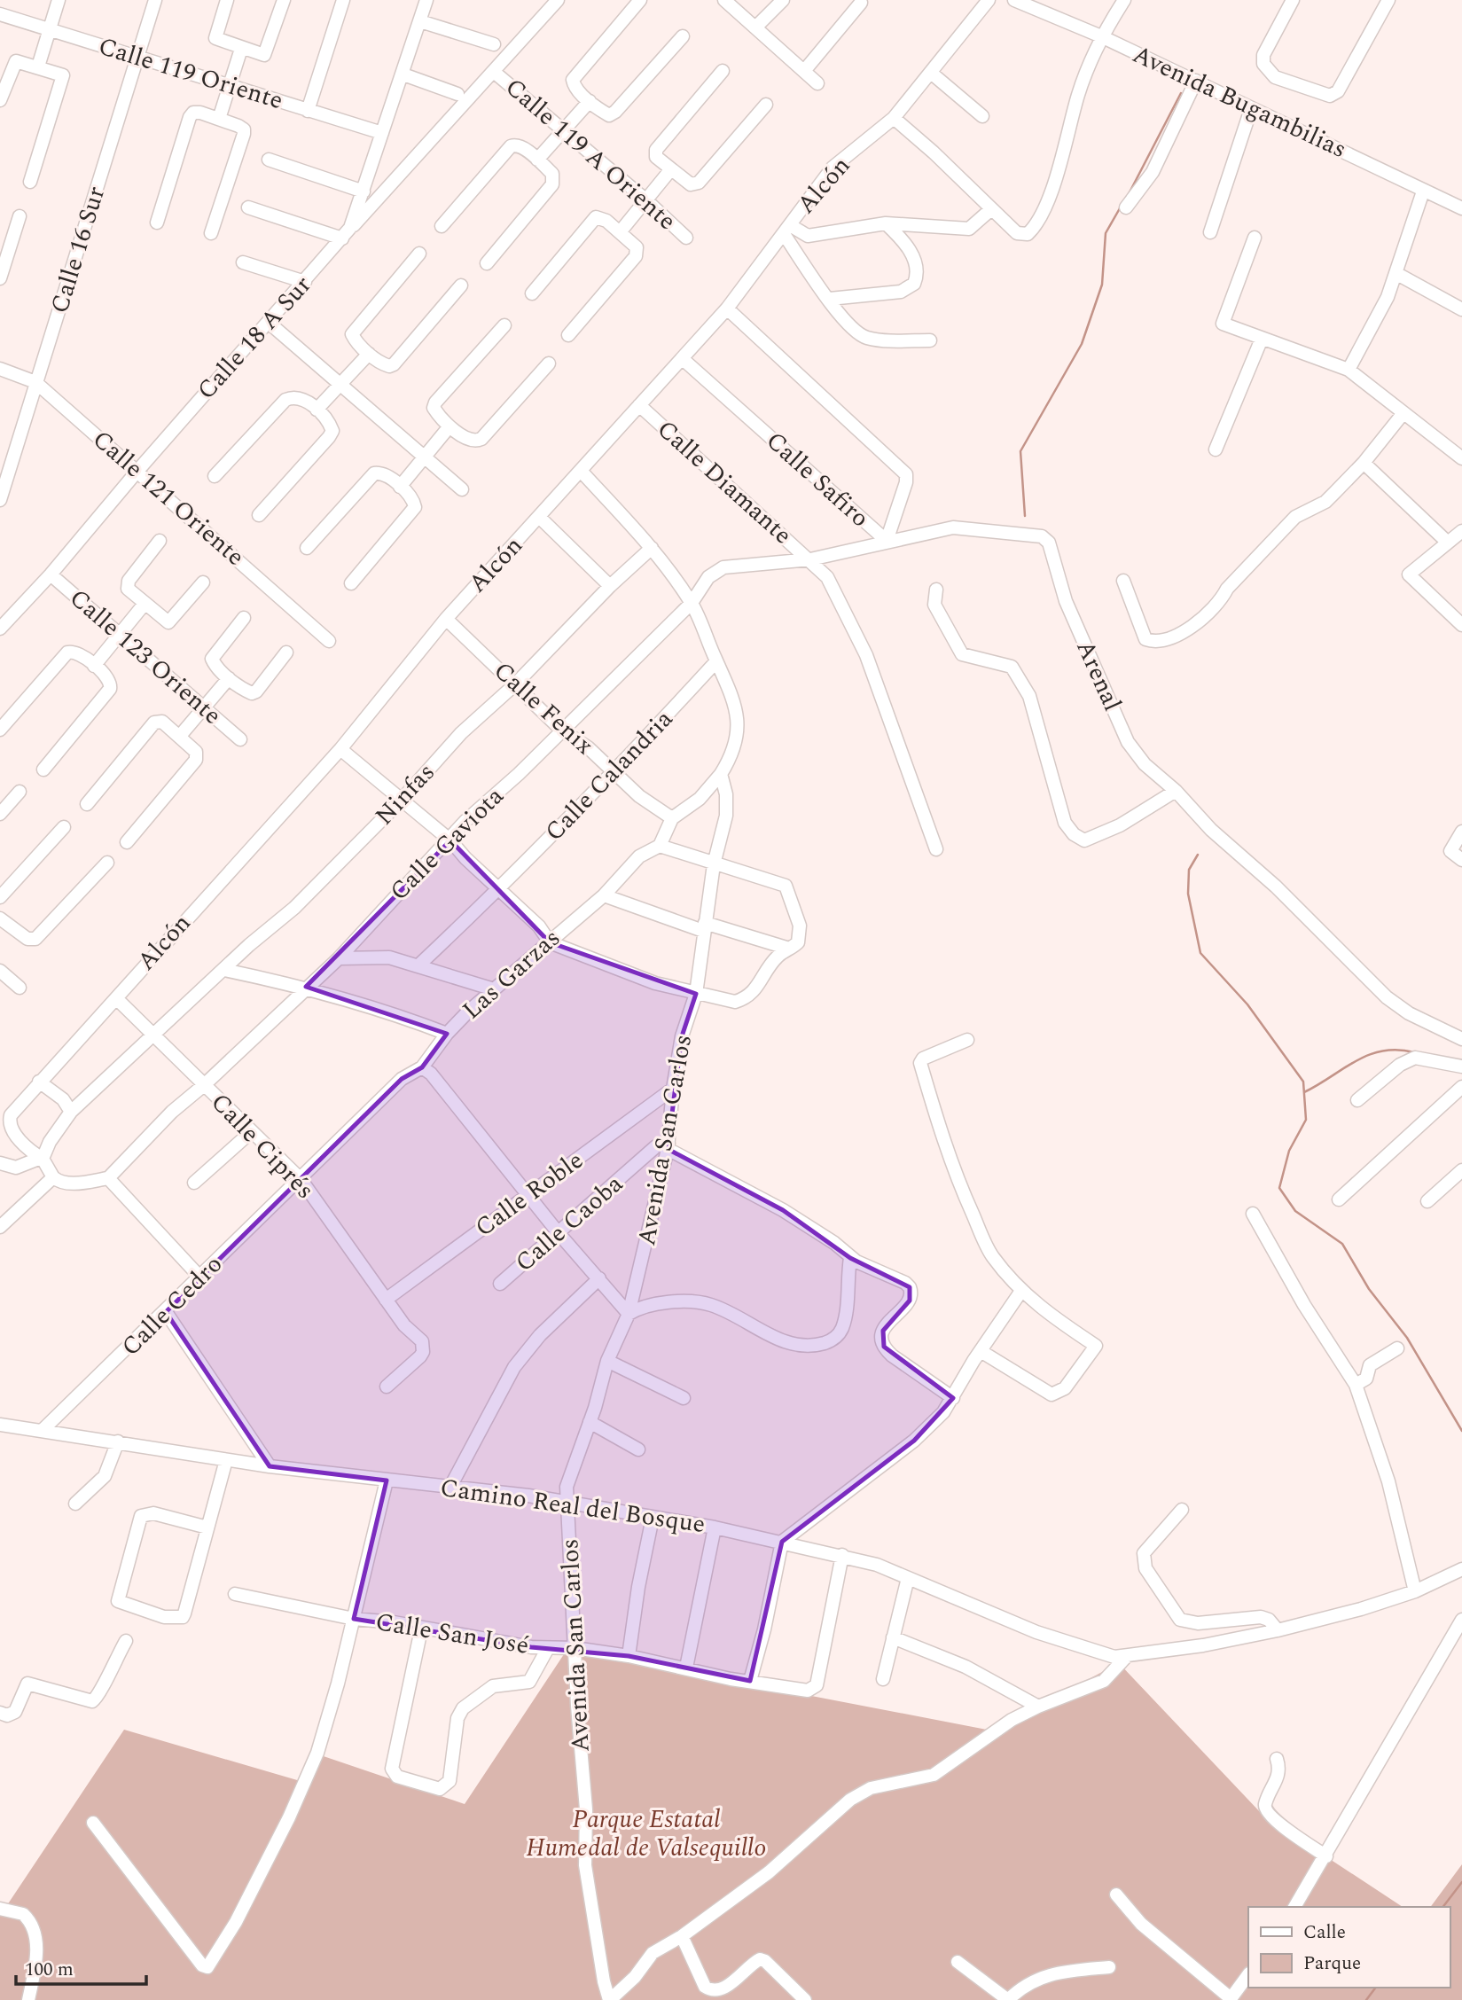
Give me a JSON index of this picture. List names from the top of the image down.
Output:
{
  "streets": {
    "street": [
      "Calle 119 Oriente",
      "Avenida Bugambilias",
      "Calle 119 A Oriente",
      "Alcón",
      "Calle 16 Sur",
      "Calle 18 A Sur",
      "Calle Safiro",
      "Calle Diamante",
      "Calle 121 Oriente",
      "Calle 123 Oriente",
      "Arenal",
      "Calle Fenix",
      "Calle Calandria",
      "Ninfas",
      "Calle Gaviota",
      "Las Garzas",
      "Avenida San Carlos",
      "Calle Ciprés",
      "Calle Roble",
      "Calle Caoba",
      "Calle Cedro",
      "Camino Real del Bosque",
      "Calle San José"
    ]
  },
  "crossings": [
    ["Calle 119 Oriente", "Calle 16 Sur"],
    ["Calle 119 Oriente", "Calle 18 A Sur"],
    ["Alcón", "Calle Safiro"],
    ["Alcón", "Calle Diamante"],
    ["Alcón", "Calle Fenix"],
    ["Alcón", "Ninfas"],
    ["Alcón", "Calle Ciprés"],
    ["Calle 16 Sur", "Calle 121 Oriente"],
    ["Calle 18 A Sur", "Calle 121 Oriente"],
    ["Calle 18 A Sur", "Calle 123 Oriente"],
    ["Calle Safiro", "Arenal"],
    ["Calle Diamante", "Arenal"],
    ["Arenal", "Calle Gaviota"],
    ["Calle Fenix", "Calle Calandria"],
    ["Calle Fenix", "Ninfas"],
    ["Calle Fenix", "Calle Gaviota"],
    ["Ninfas", "Calle Ciprés"],
    ["Calle Gaviota", "Calle Ciprés"],
    ["Las Garzas", "Calle Ciprés"],
    ["Las Garzas", "Calle Cedro"],
    ["Avenida San Carlos", "Calle Roble"],
    ["Avenida San Carlos", "Calle Caoba"],
    ["Avenida San Carlos", "Camino Real del Bosque"],
    ["Avenida San Carlos", "Calle San José"],
    ["Calle Ciprés", "Calle Roble"],
    ["Calle Ciprés", "Calle Cedro"],
    ["Calle Cedro", "Camino Real del Bosque"],
    ["Camino Real del Bosque", "Calle San José"]
  ],
  "parks": ["Parque Estatal Humedal de Valsequillo"],
  "legend": ["Calle", "Parque"],
  "scale_bar": "100 m"
}
